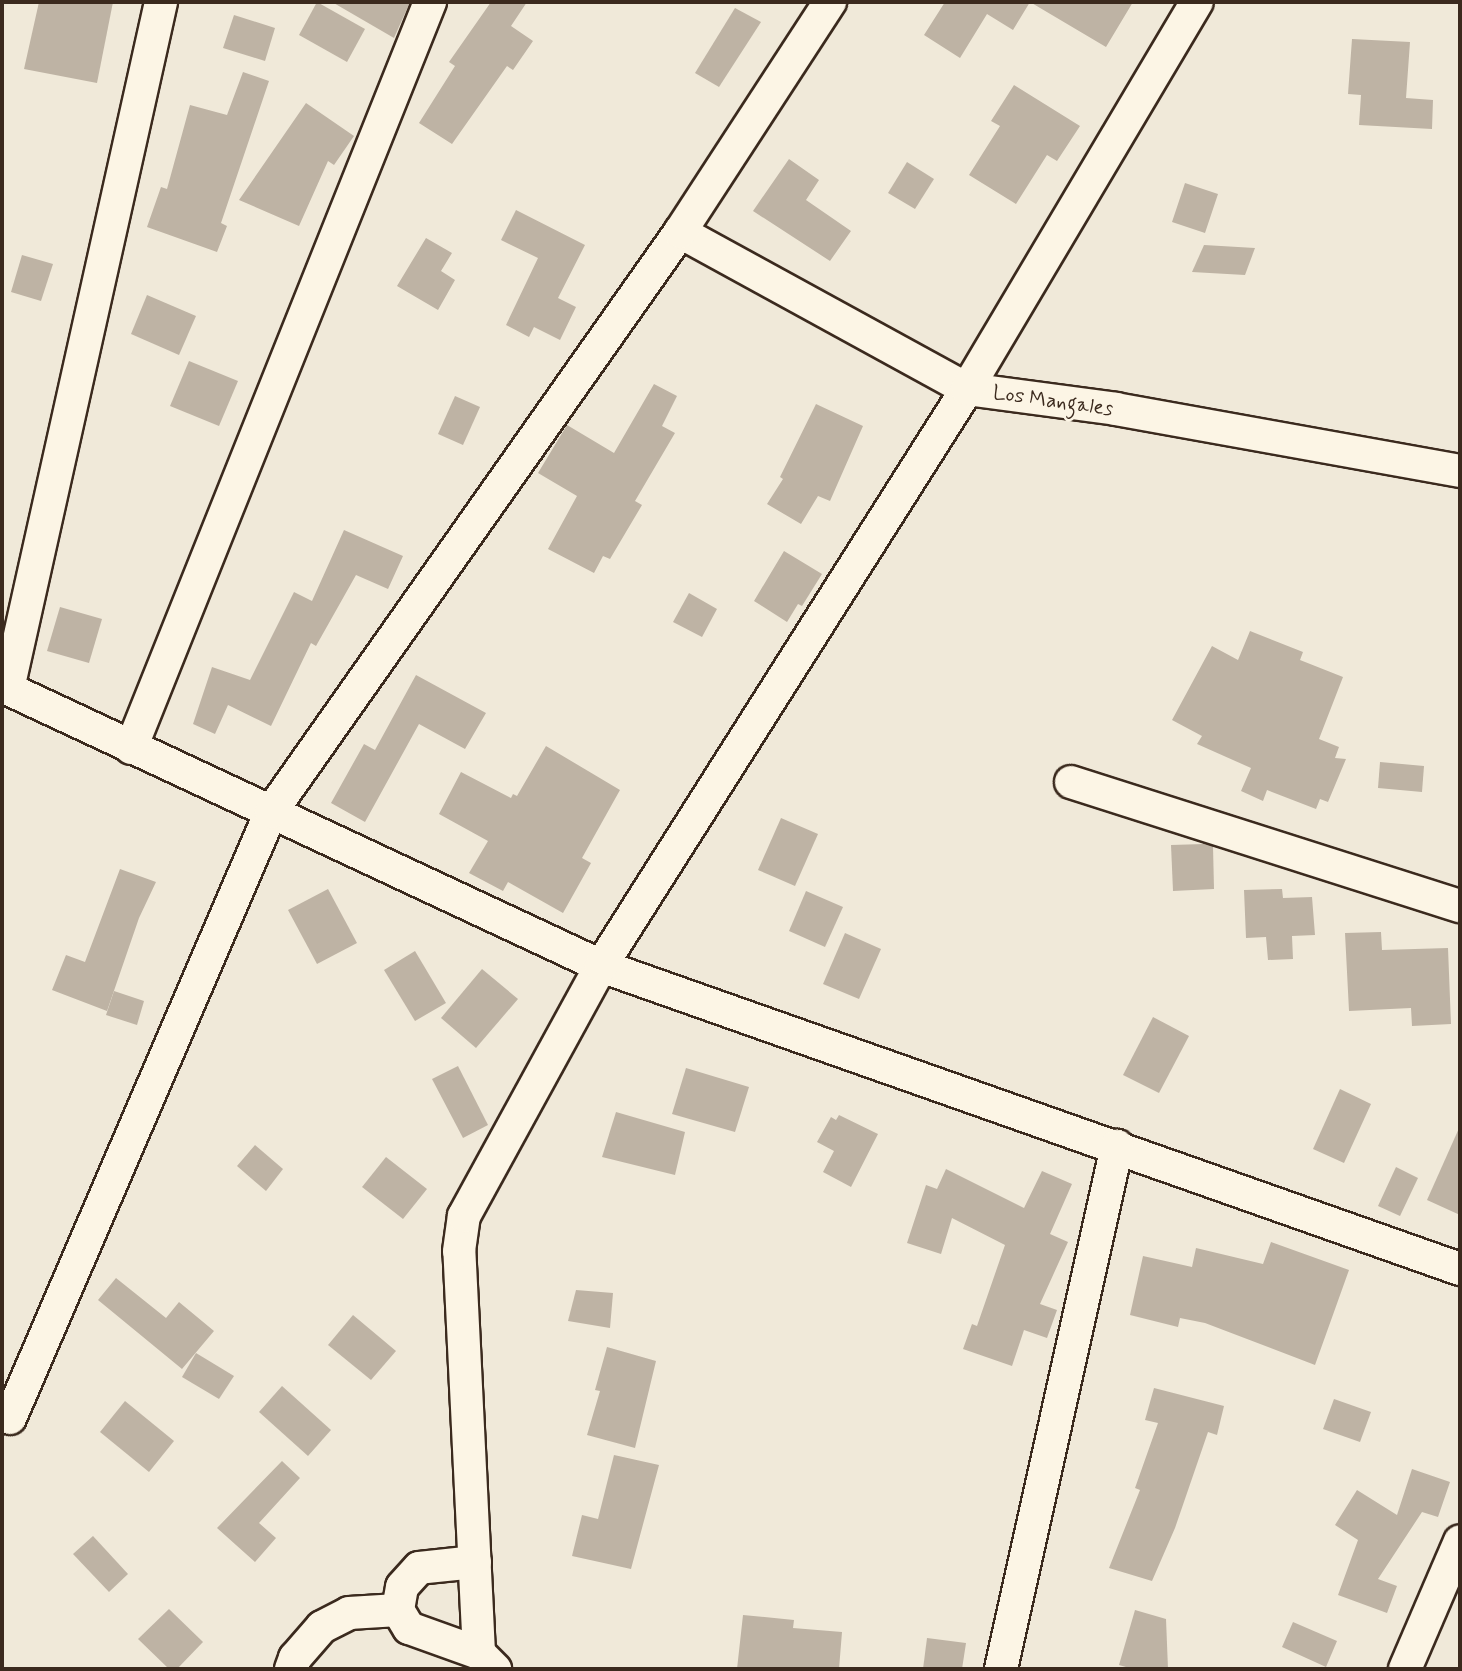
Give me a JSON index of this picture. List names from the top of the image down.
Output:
{
  "streets": {
    "street": ["Los Mangales"]
  }
}
